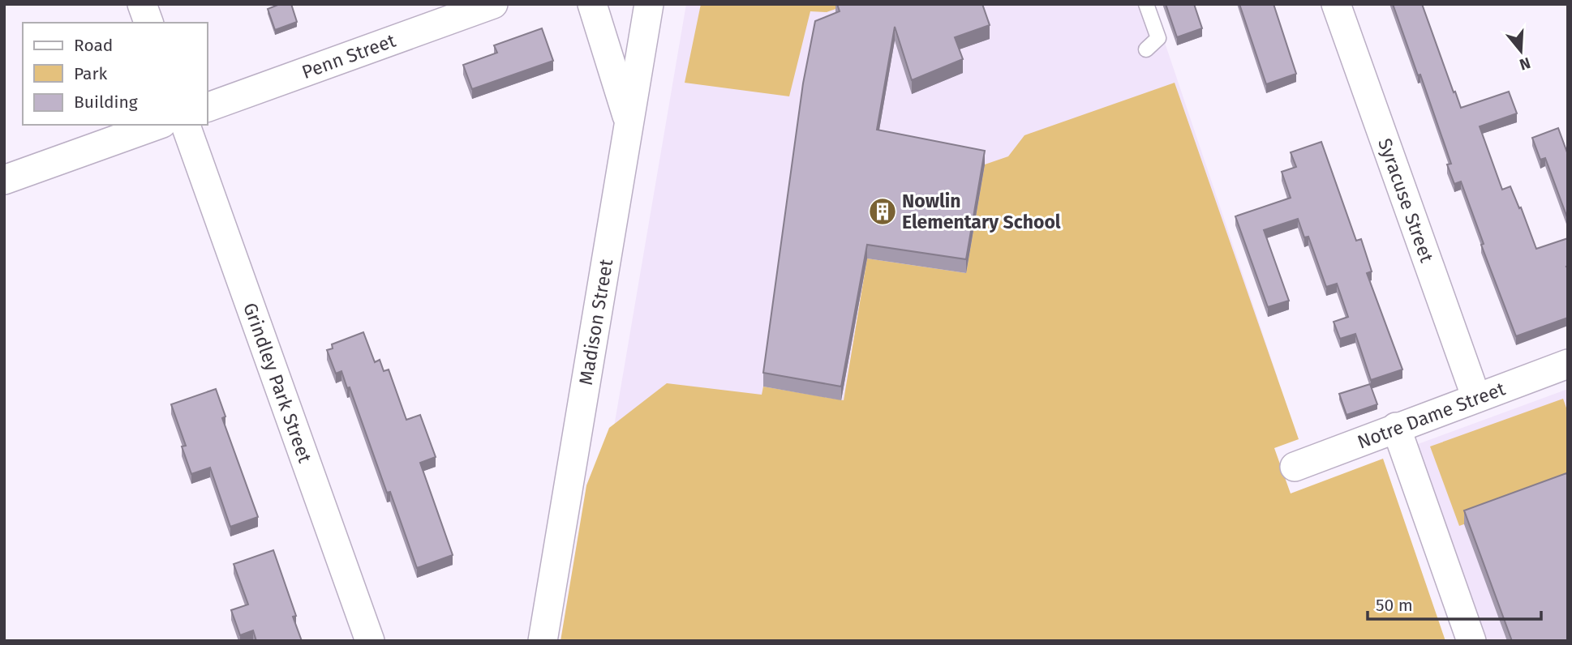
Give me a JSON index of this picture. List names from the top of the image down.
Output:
{
  "streets": {
    "street": [
      "Penn Street",
      "Syracuse Street",
      "Madison Street",
      "Grindley Park Street",
      "Notre Dame Street"
    ]
  },
  "crossings": [
    ["Syracuse Street", "Notre Dame Street"]
  ],
  "places": {
    "building": ["Nowlin Elementary School"]
  },
  "legend": ["Road", "Park", "Building"],
  "scale_bar": "50 m",
  "north": "bottom"
}
